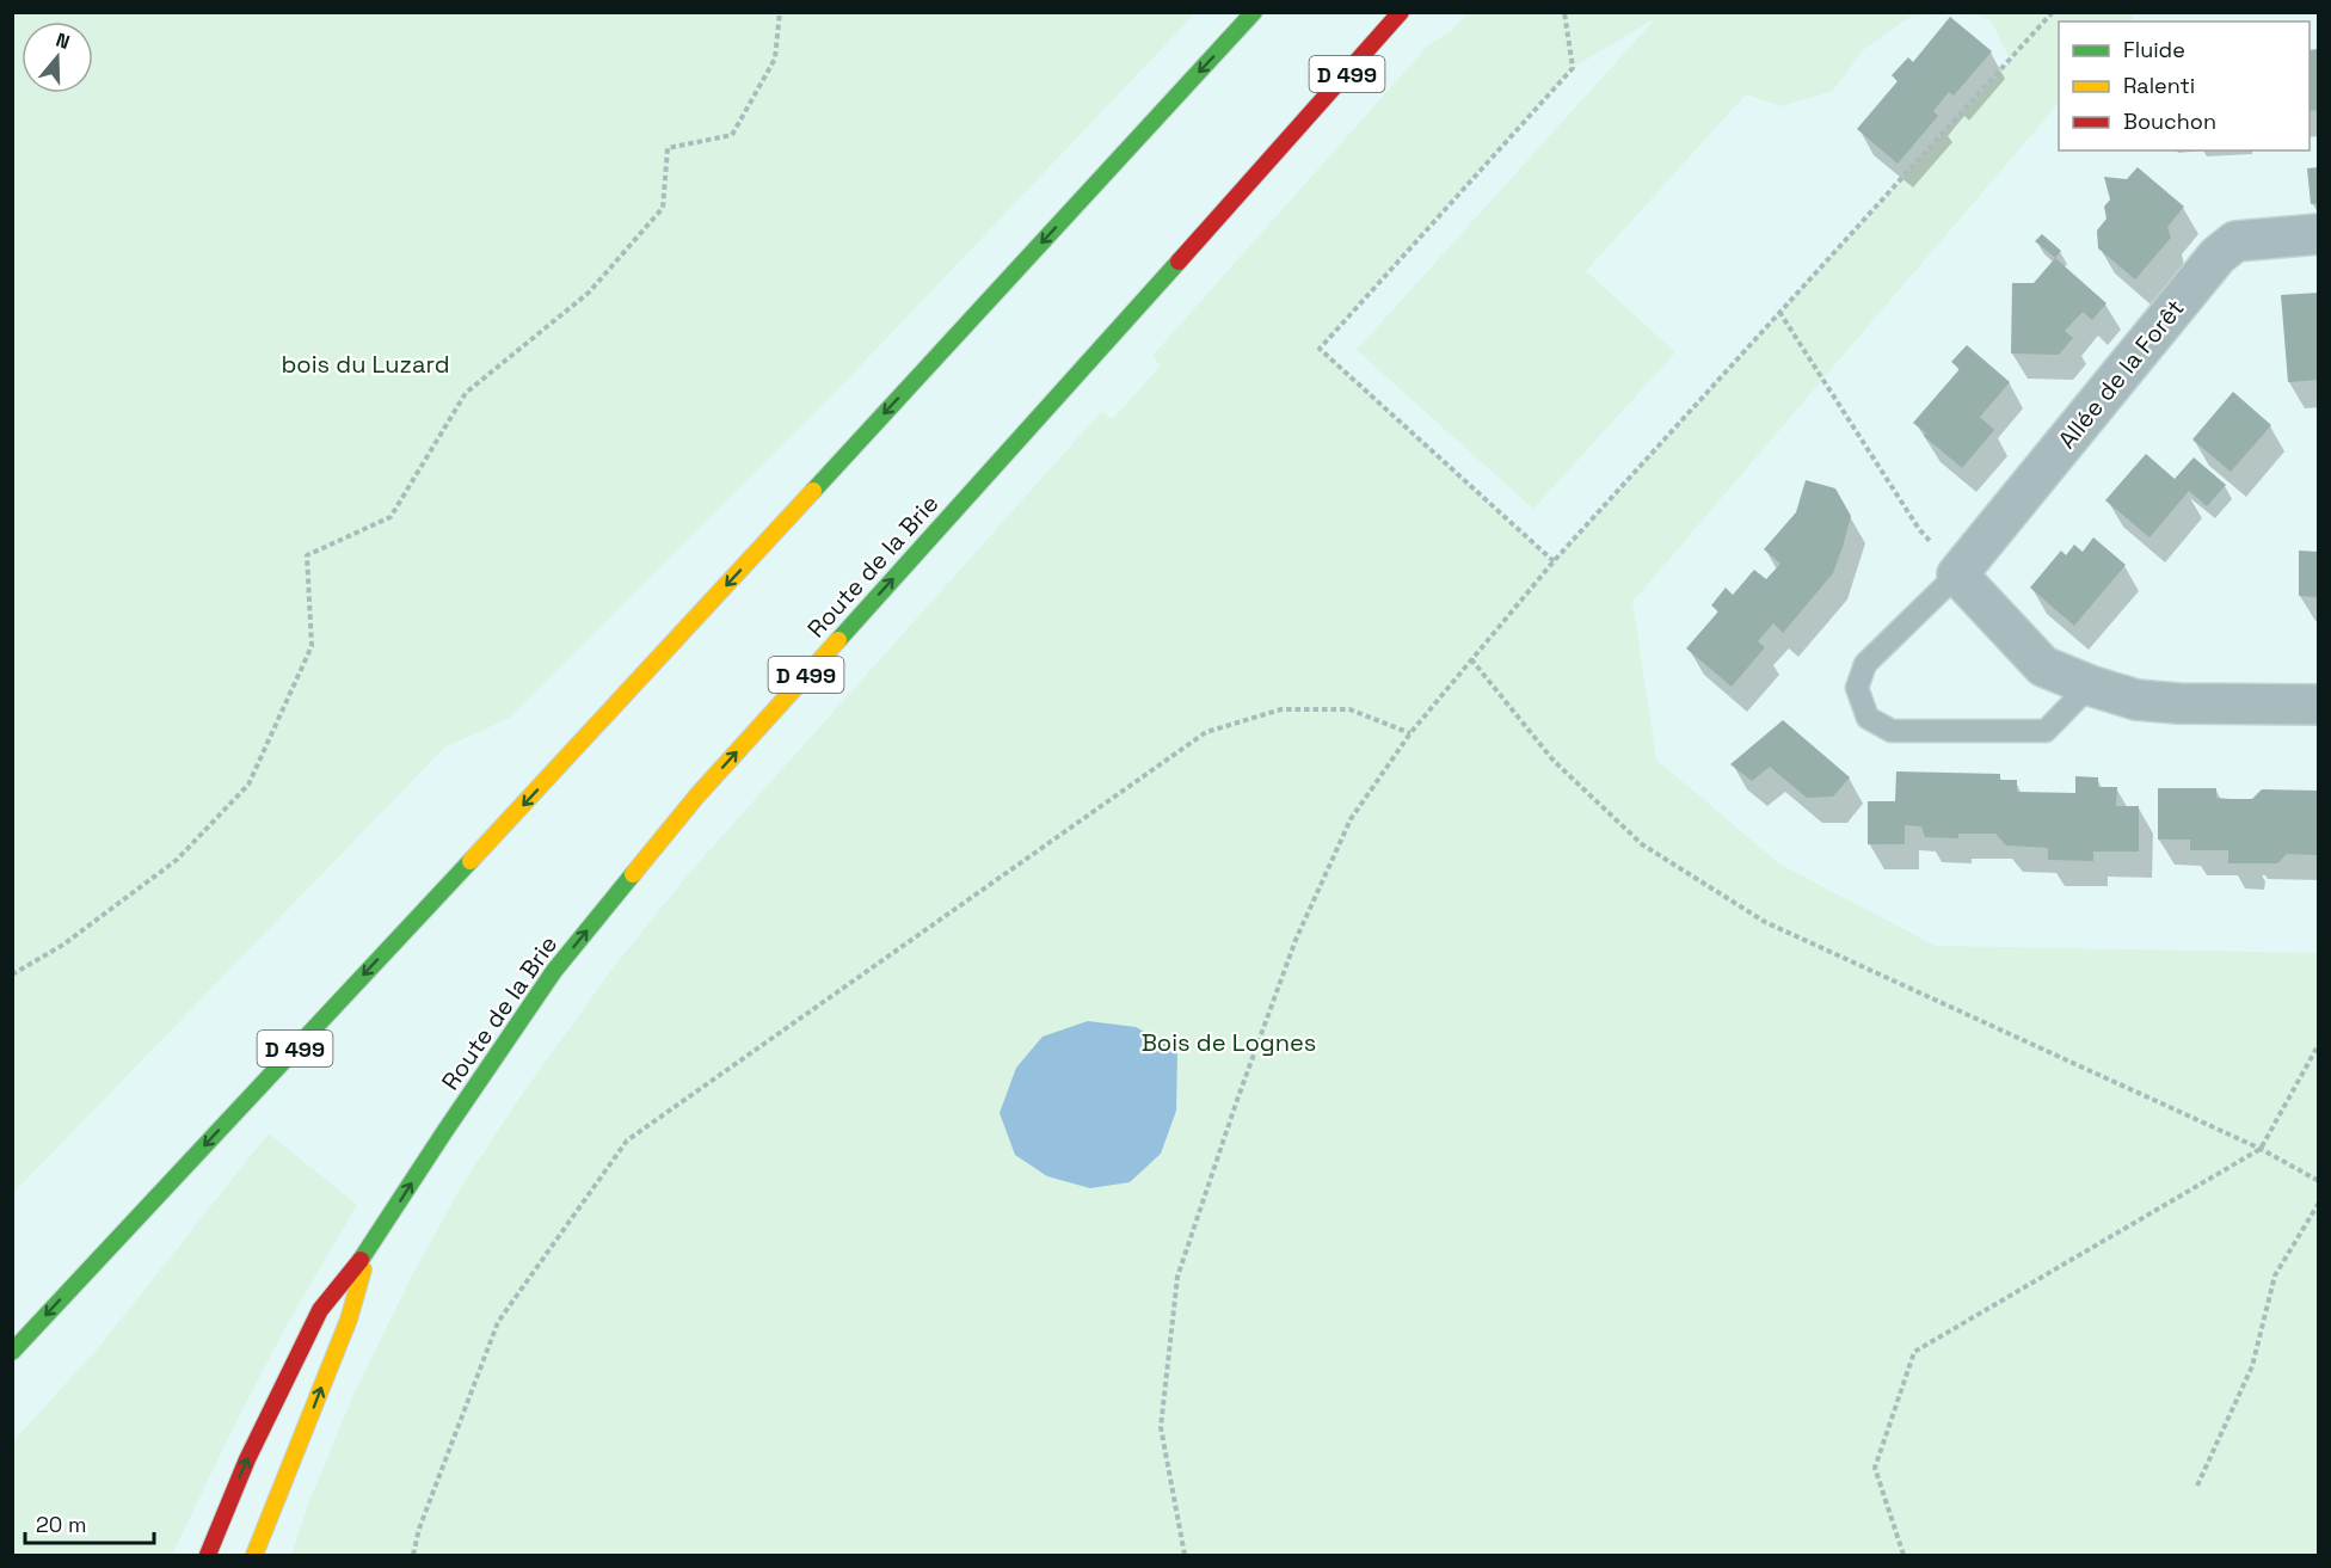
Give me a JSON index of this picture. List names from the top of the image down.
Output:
{
  "streets": {
    "highway": ["D 499", "Route de la Brie"],
    "street": ["Allée de la Forêt"]
  },
  "parks": ["bois du Luzard", "Bois de Lognes"],
  "legend": ["Fluide", "Ralenti", "Bouchon"],
  "scale_bar": "20 m",
  "north": "top"
}
